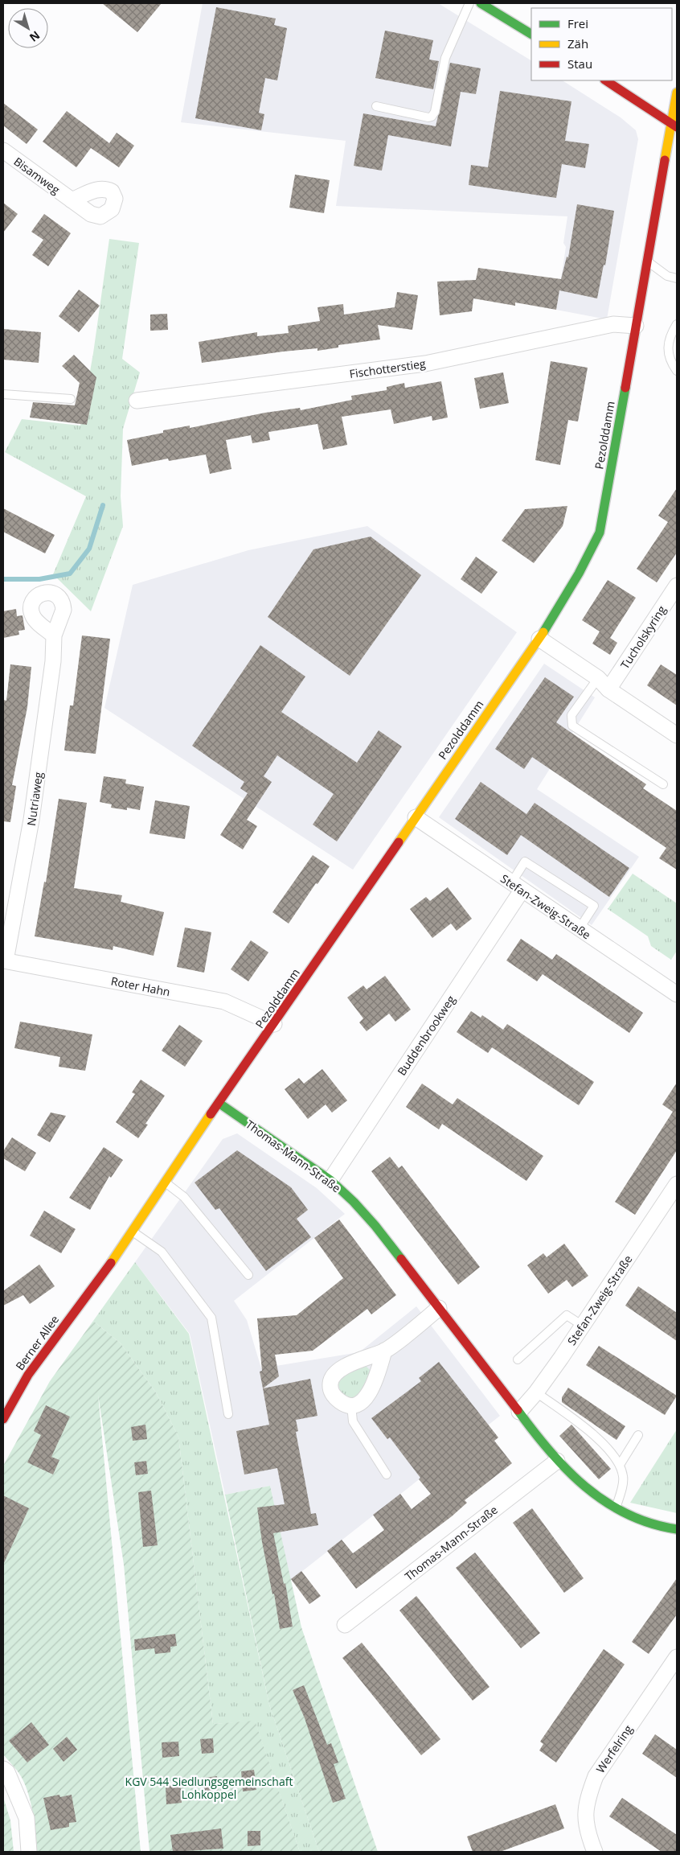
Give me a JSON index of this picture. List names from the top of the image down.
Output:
{
  "streets": {
    "street": [
      "Bisamweg",
      "Fischotterstieg",
      "Pezolddamm",
      "Tucholskyring",
      "Nutriaweg",
      "Stefan-Zweig-Straße",
      "Roter Hahn",
      "Buddenbrookweg",
      "Thomas-Mann-Straße",
      "Berner Allee",
      "Werfelring"
    ]
  },
  "crossings": [
    ["Fischotterstieg", "Pezolddamm"],
    ["Pezolddamm", "Stefan-Zweig-Straße"],
    ["Pezolddamm", "Roter Hahn"],
    ["Pezolddamm", "Thomas-Mann-Straße"],
    ["Pezolddamm", "Berner Allee"],
    ["Nutriaweg", "Roter Hahn"],
    ["Stefan-Zweig-Straße", "Buddenbrookweg"],
    ["Stefan-Zweig-Straße", "Thomas-Mann-Straße"],
    ["Buddenbrookweg", "Thomas-Mann-Straße"]
  ],
  "parks": ["KGV 544 Siedlungsgemeinschaft Lohkoppel"],
  "legend": ["Frei", "Zäh", "Stau"],
  "north": "bottom right"
}
